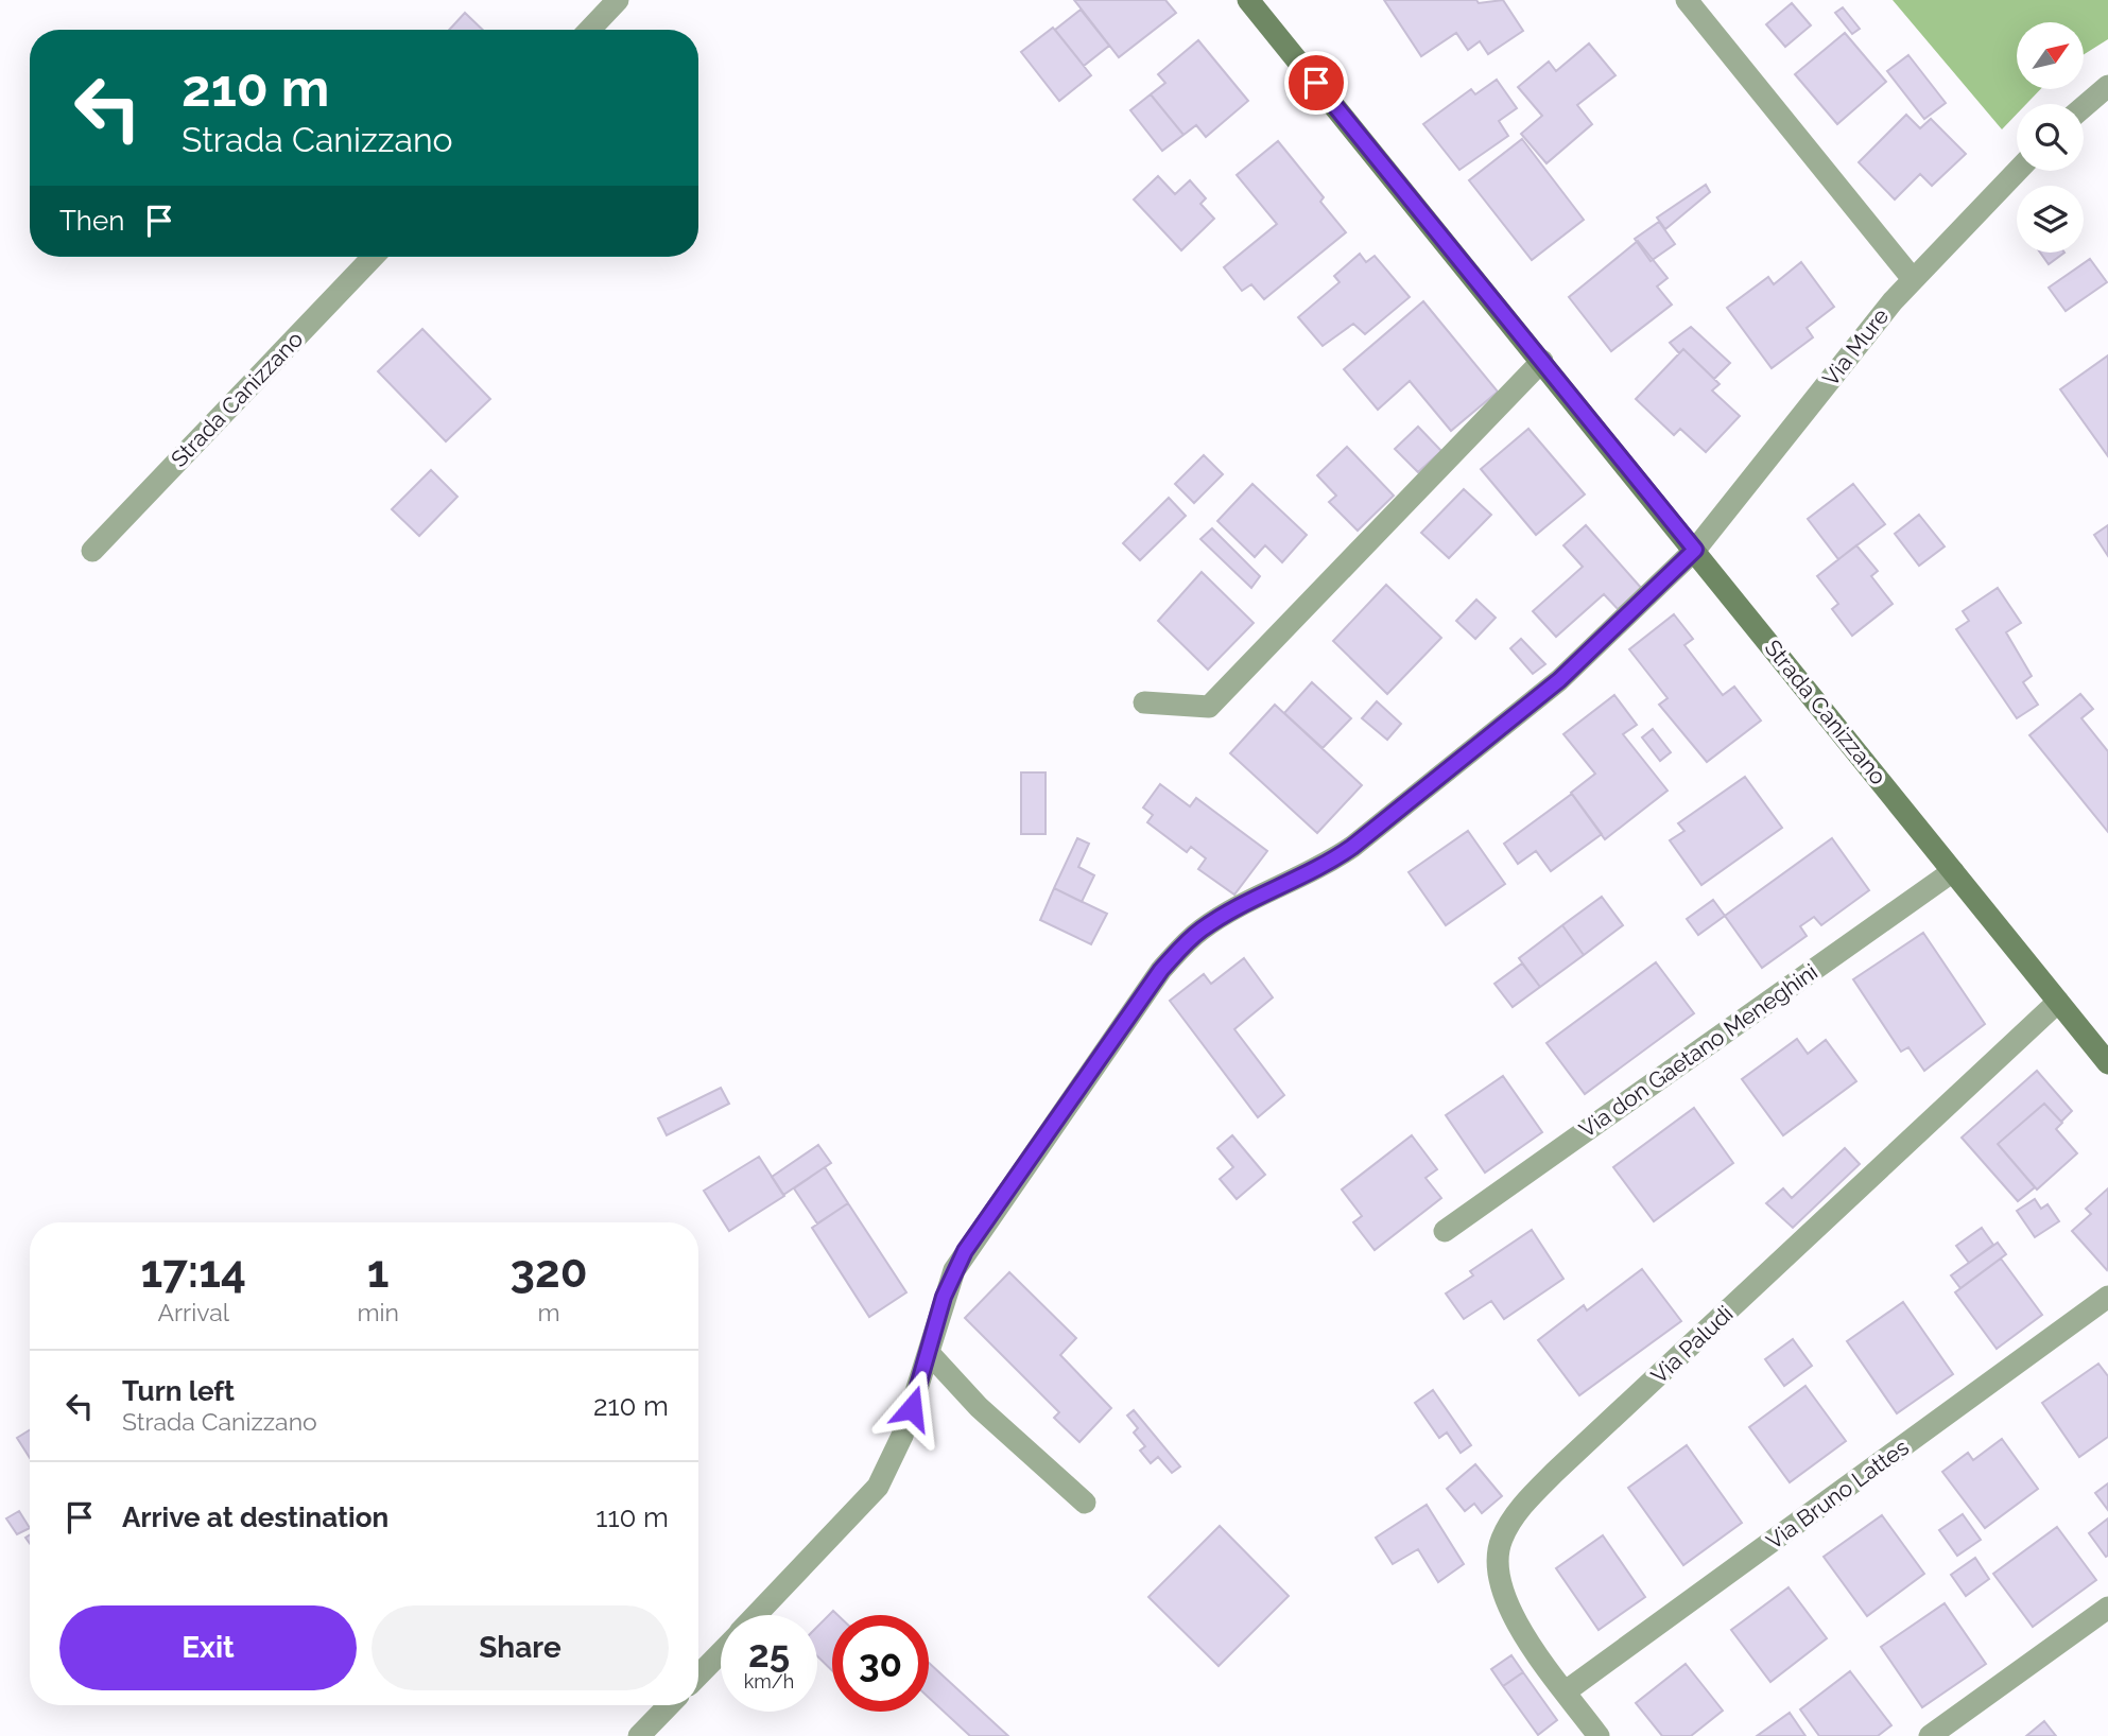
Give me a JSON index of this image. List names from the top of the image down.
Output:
{
  "streets": {
    "street": [
      "Via Mure",
      "Strada Canizzano",
      "Via don Gaetano Meneghini",
      "Via Paludi",
      "Via Bruno Lattes"
    ]
  },
  "crossings": [
    ["Via Mure", "Strada Canizzano"],
    ["Strada Canizzano", "Via don Gaetano Meneghini"],
    ["Strada Canizzano", "Via Paludi"],
    ["Via Paludi", "Via Bruno Lattes"]
  ],
  "north": "top right",
  "page": {
    "turn": ["210 m", "Strada Canizzano"],
    "then": "Then",
    "eta": [
      "17:14",
      "Arrival",
      "1",
      "min",
      "320",
      "m"
    ],
    "list": [
      {
        "name": "Turn left",
        "note": "Strada Canizzano",
        "value": "210 m"
      },
      {
        "name": "Arrive at destination",
        "value": "110 m"
      }
    ],
    "buttons": ["Exit", "Share"],
    "speed": "25 km/h",
    "limit": "30"
  }
}
